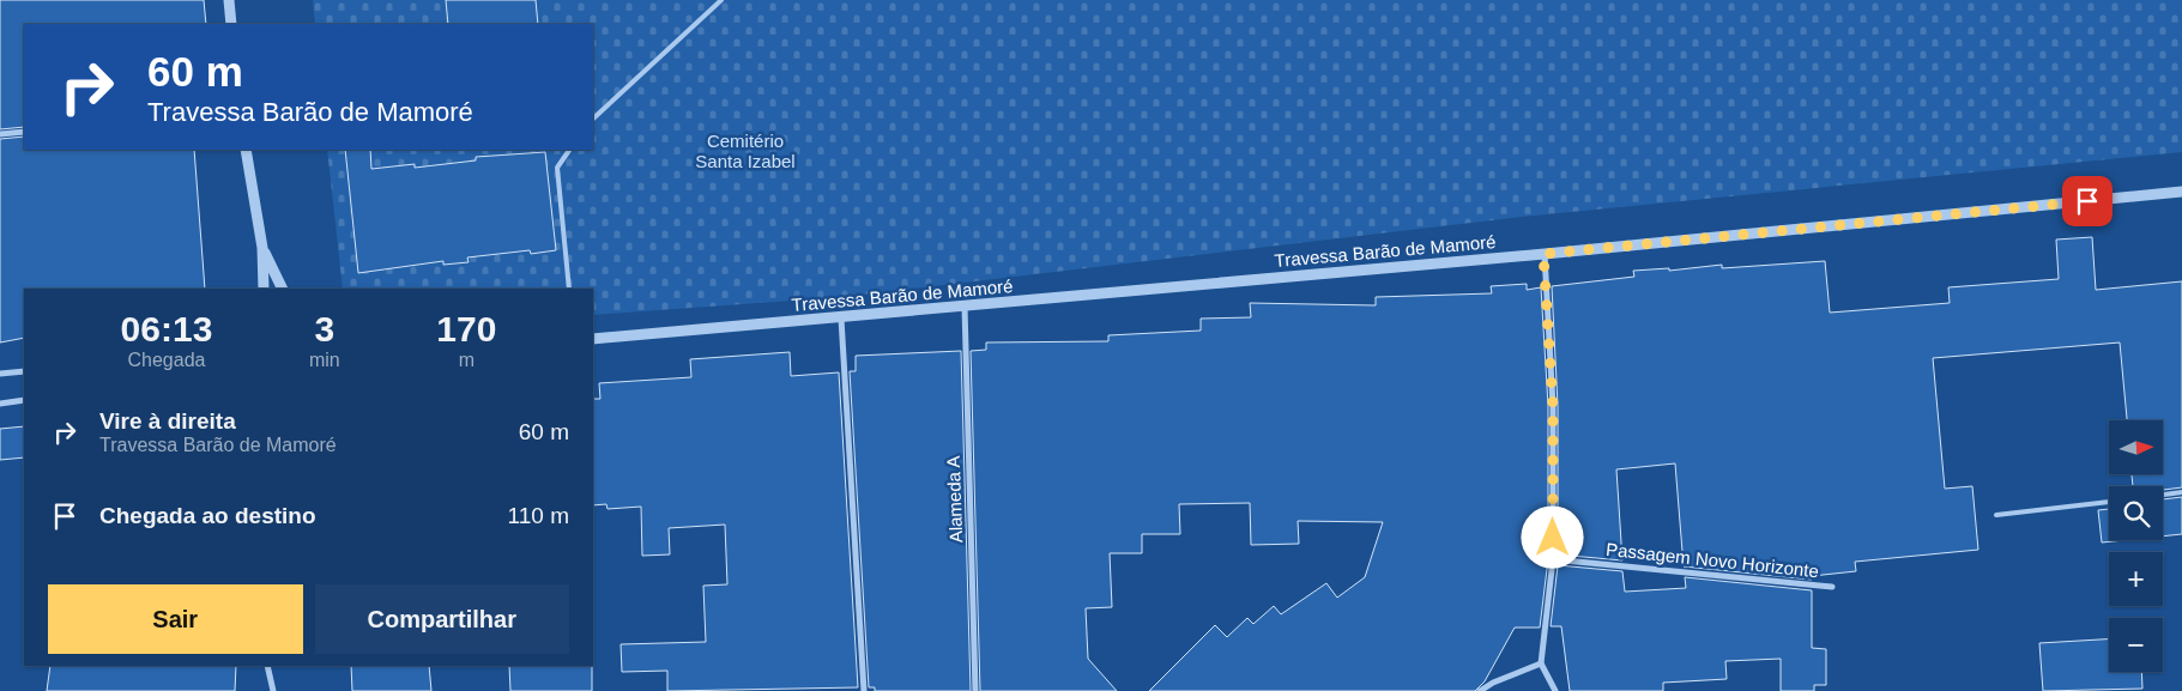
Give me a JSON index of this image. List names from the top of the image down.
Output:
{
  "streets": {
    "street": ["Travessa Barão de Mamoré", "Alameda A", "Passagem Novo Horizonte"]
  },
  "crossings": [
    ["Travessa Barão de Mamoré", "Alameda A"]
  ],
  "parks": ["Cemitério Santa Izabel"],
  "north": "right",
  "page": {
    "turn": ["60 m", "Travessa Barão de Mamoré"],
    "eta": [
      "06:13",
      "Chegada",
      "3",
      "min",
      "170",
      "m"
    ],
    "list": [
      {
        "name": "Vire à direita",
        "note": "Travessa Barão de Mamoré",
        "value": "60 m"
      },
      {
        "name": "Chegada ao destino",
        "value": "110 m"
      }
    ],
    "map_buttons": ["+", "−"],
    "buttons": ["Sair", "Compartilhar"]
  }
}
